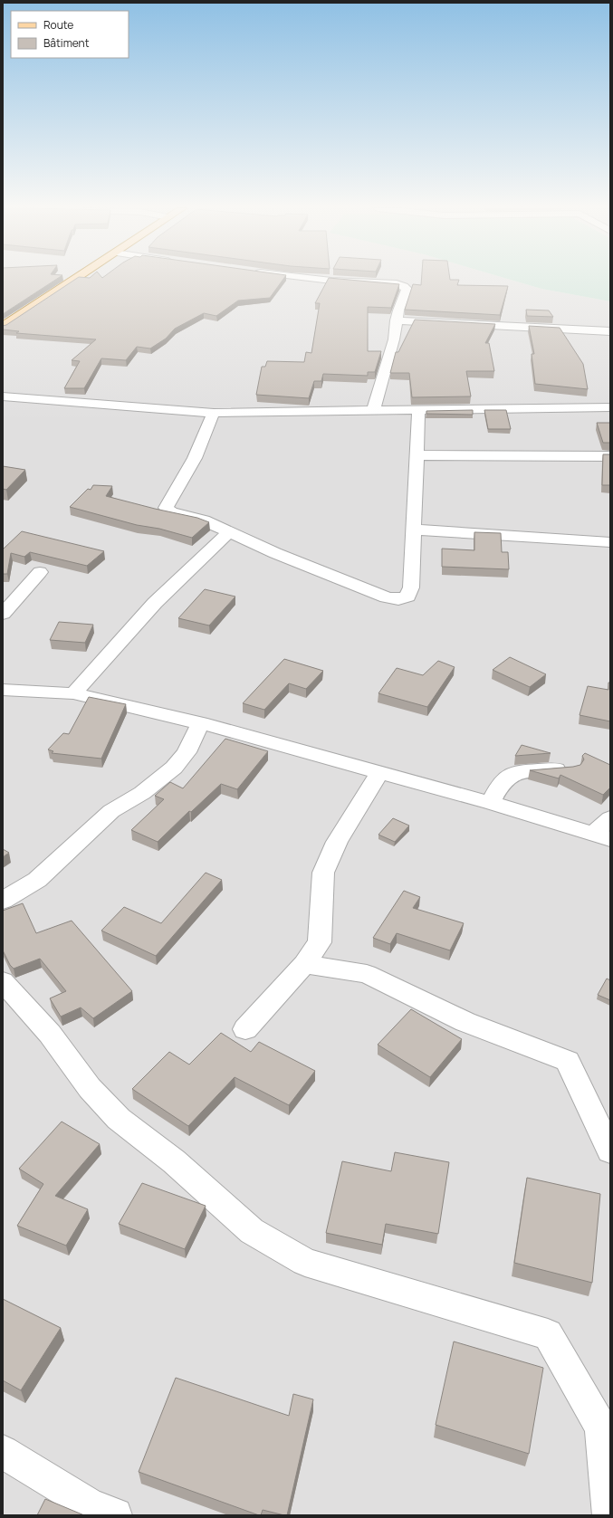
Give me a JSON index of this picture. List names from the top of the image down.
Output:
{
  "legend": ["Route", "Bâtiment"]
}
